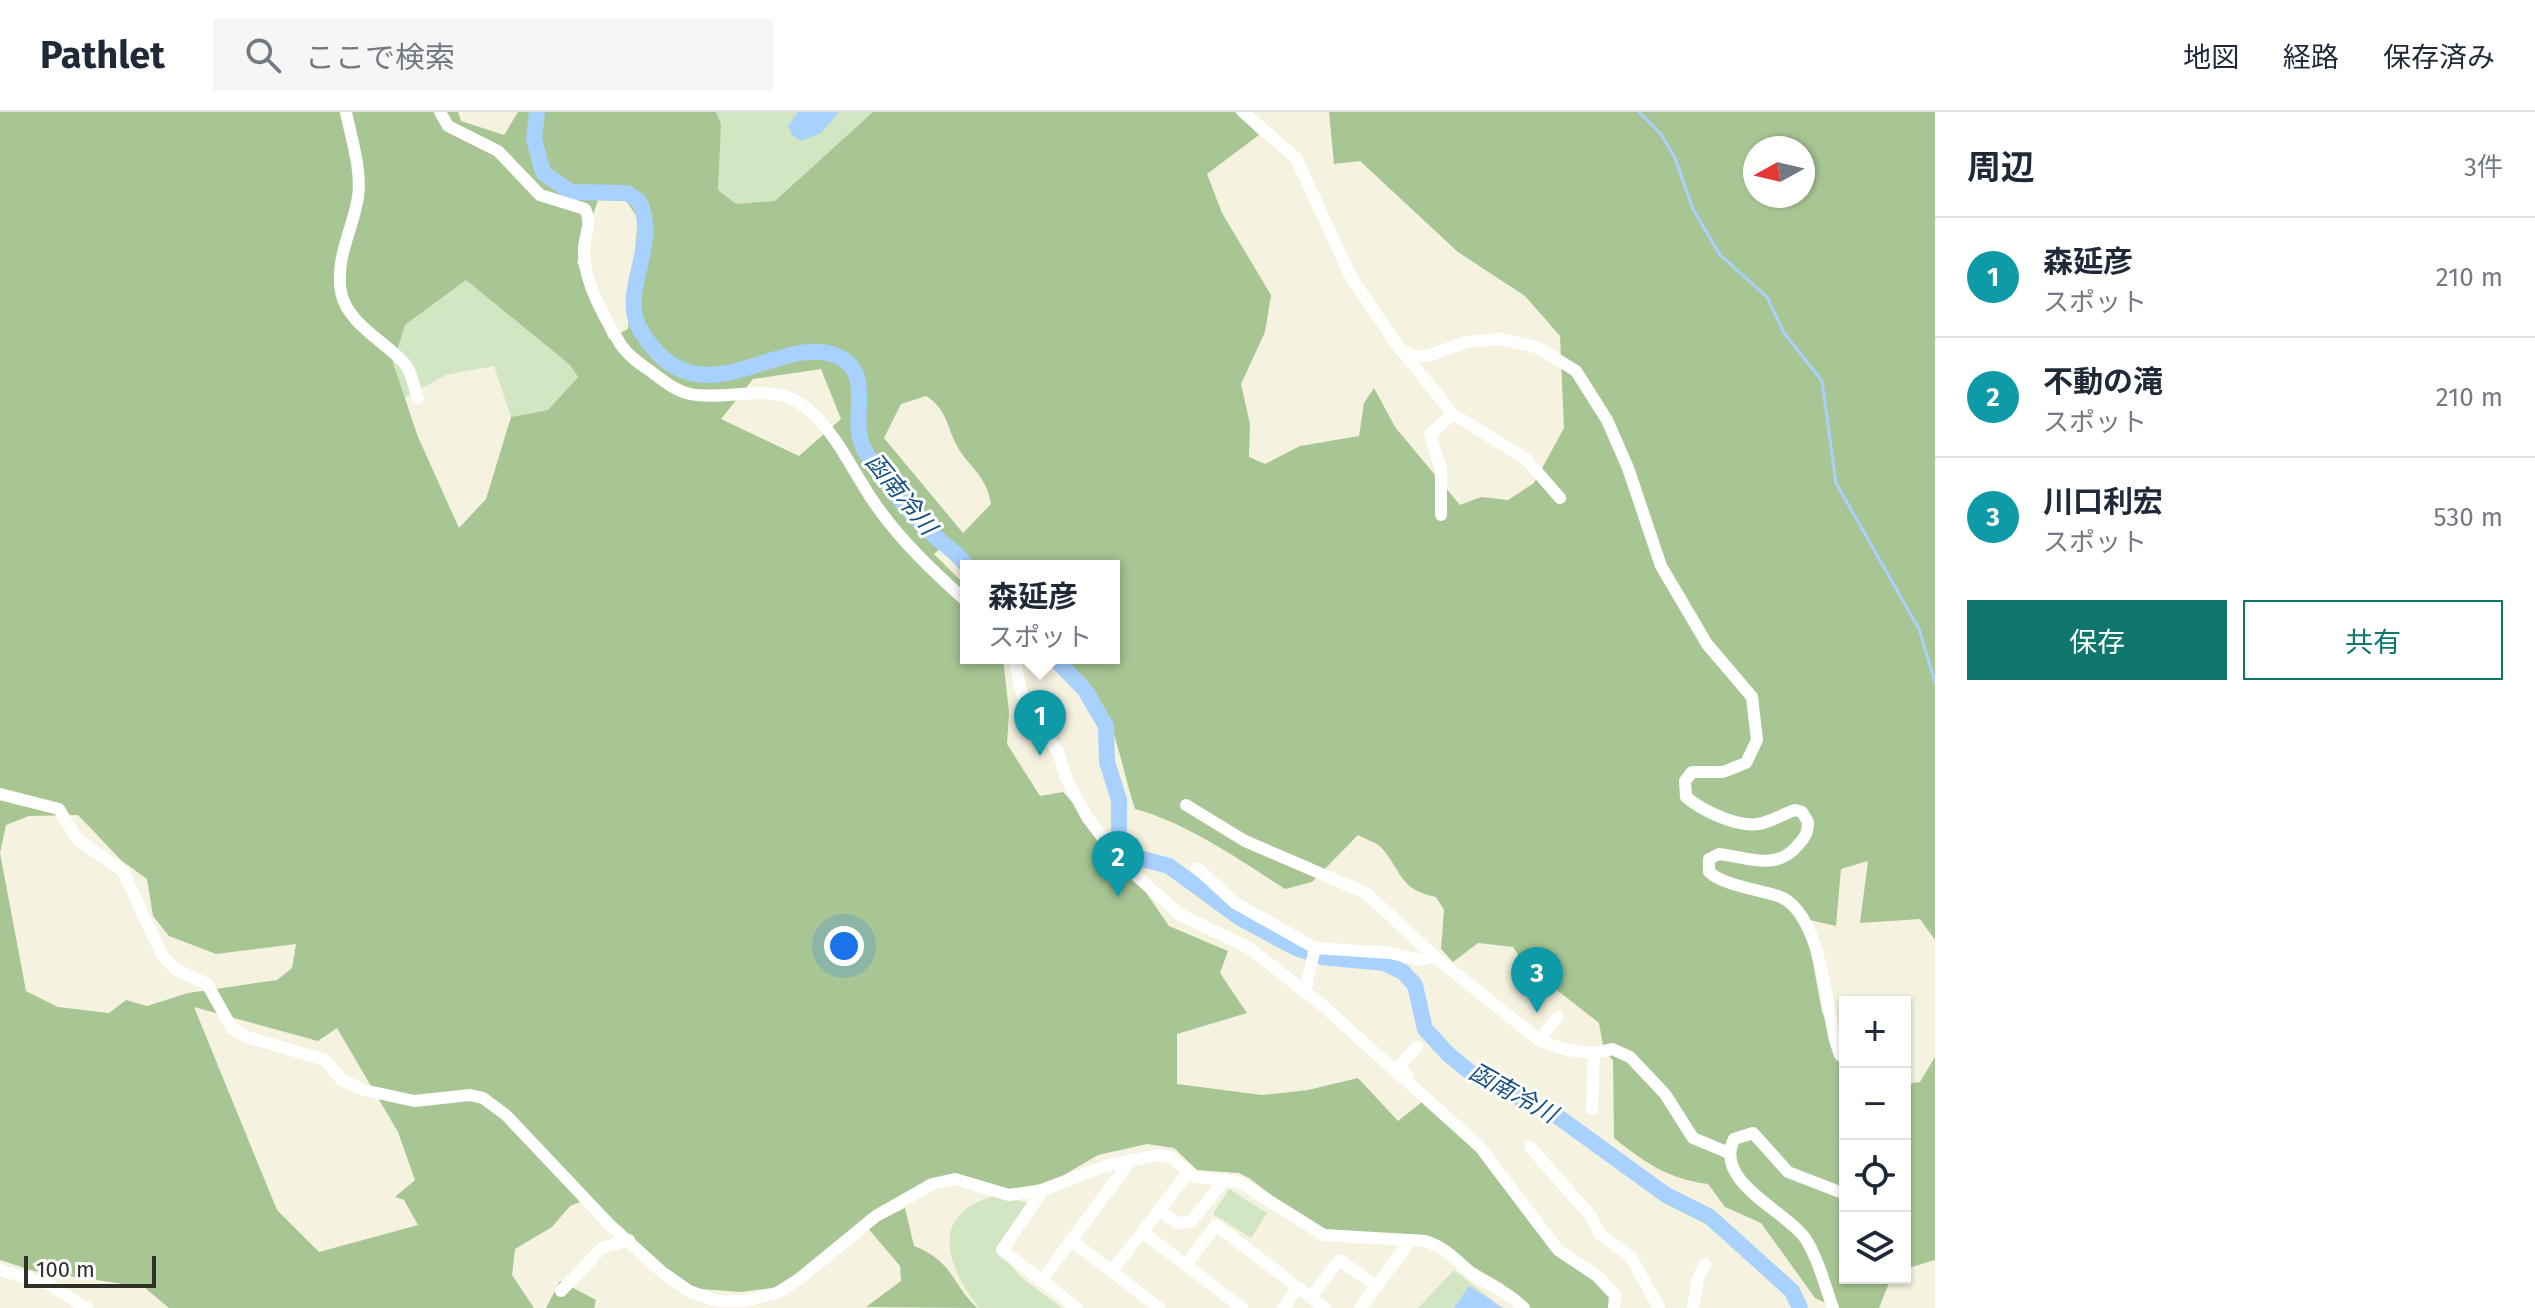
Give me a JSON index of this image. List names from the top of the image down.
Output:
{
  "water": ["函南冷川"],
  "scale_bar": "100 m",
  "north": "left",
  "page": {
    "header": "Pathlet",
    "search": "ここで検索",
    "nav": ["地図", "経路", "保存済み"],
    "heading": ["周辺", "3件"],
    "list": [
      {
        "mark": "1",
        "name": "森延彦",
        "note": "スポット",
        "value": "210 m"
      },
      {
        "mark": "2",
        "name": "不動の滝",
        "note": "スポット",
        "value": "210 m"
      },
      {
        "mark": "3",
        "name": "川口利宏",
        "note": "スポット",
        "value": "530 m"
      }
    ],
    "popup": ["森延彦", "スポット"],
    "buttons": ["保存", "共有"],
    "pins": ["1", "2", "3"],
    "map_buttons": ["+", "−"],
    "scale": "100 m"
  }
}
